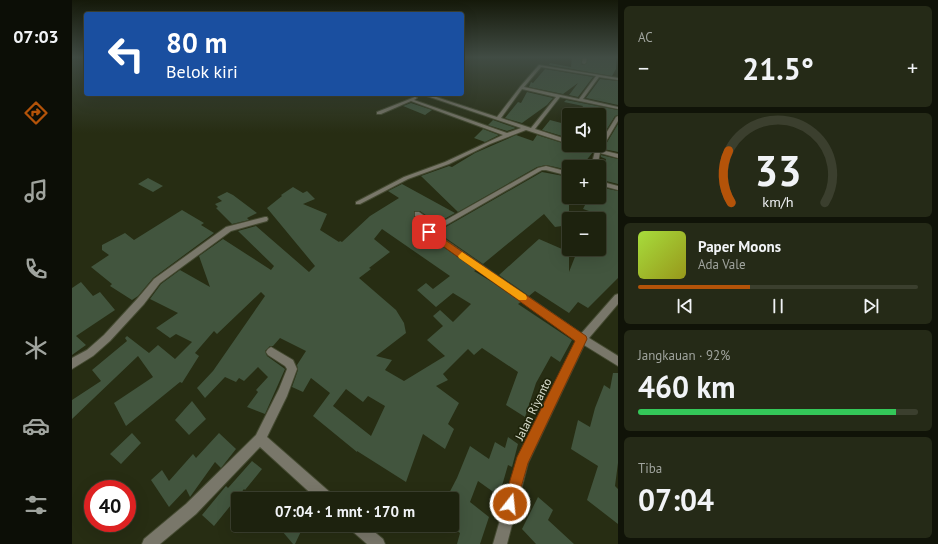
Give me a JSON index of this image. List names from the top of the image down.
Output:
{
  "streets": {
    "street": ["Jalan Riyanto"]
  },
  "page": {
    "tabs": "07:03",
    "tile": [
      "AC",
      ["Jangkauan · 92%", "460 km"],
      ["Tiba", "07:04"]
    ],
    "turn": ["80 m", "Belok kiri"],
    "heat": ["−", "21.5°", "+"],
    "map_buttons": ["+", "−"],
    "song": ["Paper Moons", "Ada Vale"],
    "limit": "40",
    "trip": "07:04 · 1 mnt · 170 m",
    "gauge": ["33", "km/h"]
  }
}
